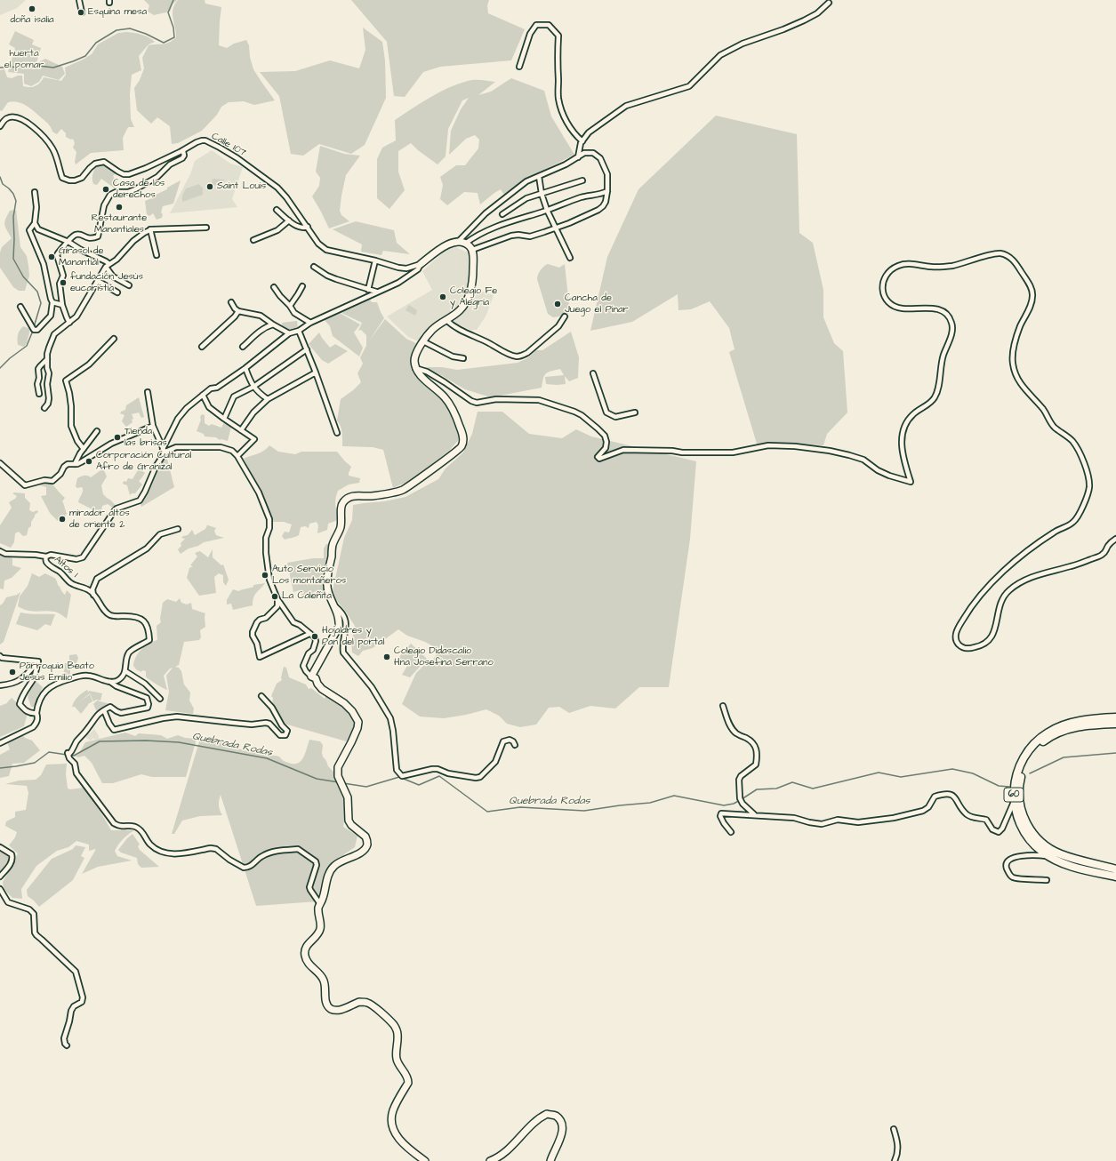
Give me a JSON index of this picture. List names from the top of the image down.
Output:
{
  "streets": {
    "highway": ["60"],
    "street": ["Calle 107", "Altos 1"]
  },
  "water": ["Quebrada Rodas"],
  "parks": ["huerta el pomar"],
  "places": [
    "doña isalia",
    "Esquina mesa",
    "Saint Louis",
    "Casa de los derechos",
    "Restaurante Manantiales",
    "Girasol de Manantial",
    "fundación Jesús eucaristía",
    "Colegio Fe y Alegría",
    "Cancha de Juego el Pinar",
    "Tienda las brisas",
    "Corporación Cultural Afro de Granizal",
    "mirador altos de oriente 2",
    "Auto Servicio Los montañeros",
    "La Caleñita",
    "Hojaldres y Pan del portal",
    "Colegio Didascalio Hna Josefina Serrano",
    "Parroquia Beato Jesús Emilio"
  ]
}
